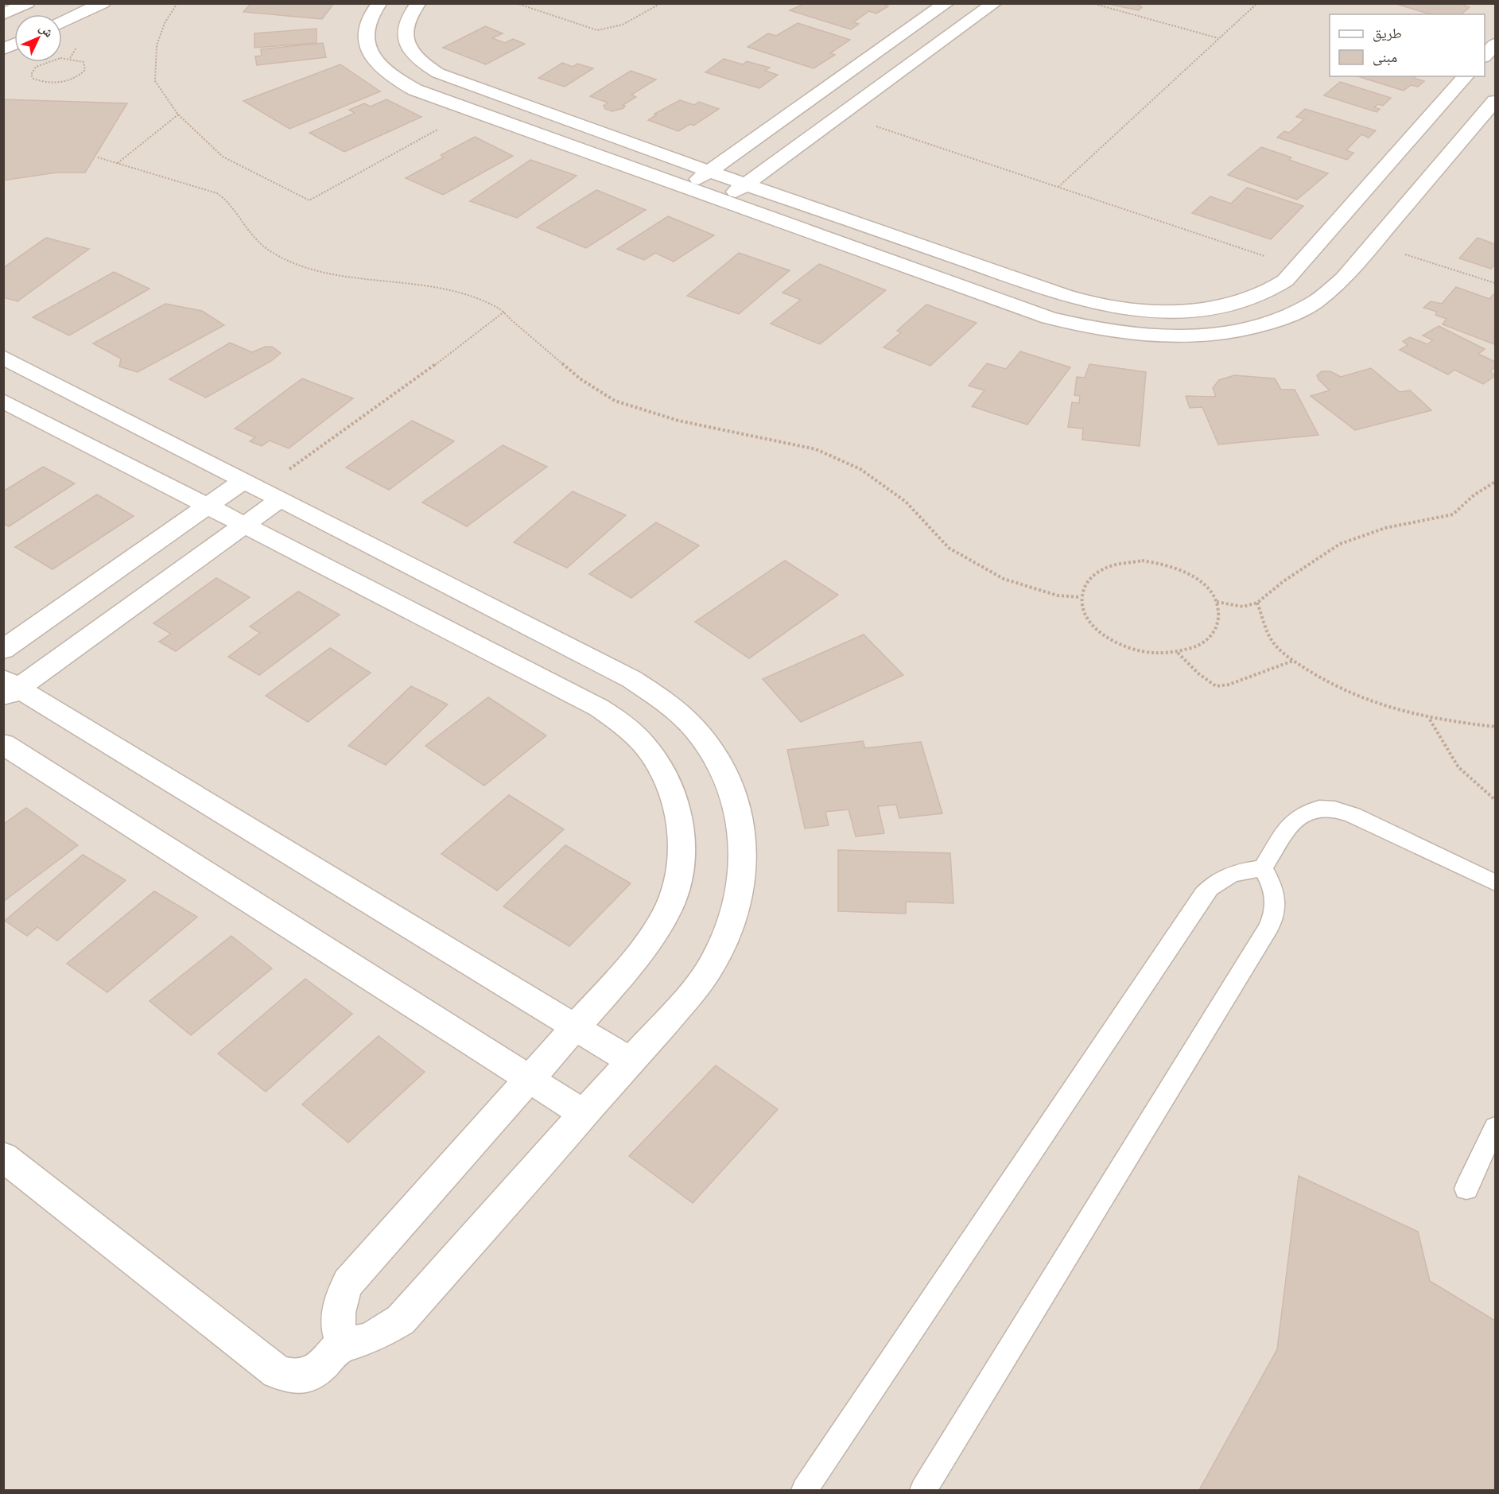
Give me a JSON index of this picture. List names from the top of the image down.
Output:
{
  "legend": ["طريق", "مبنى"],
  "north": "top right"
}
